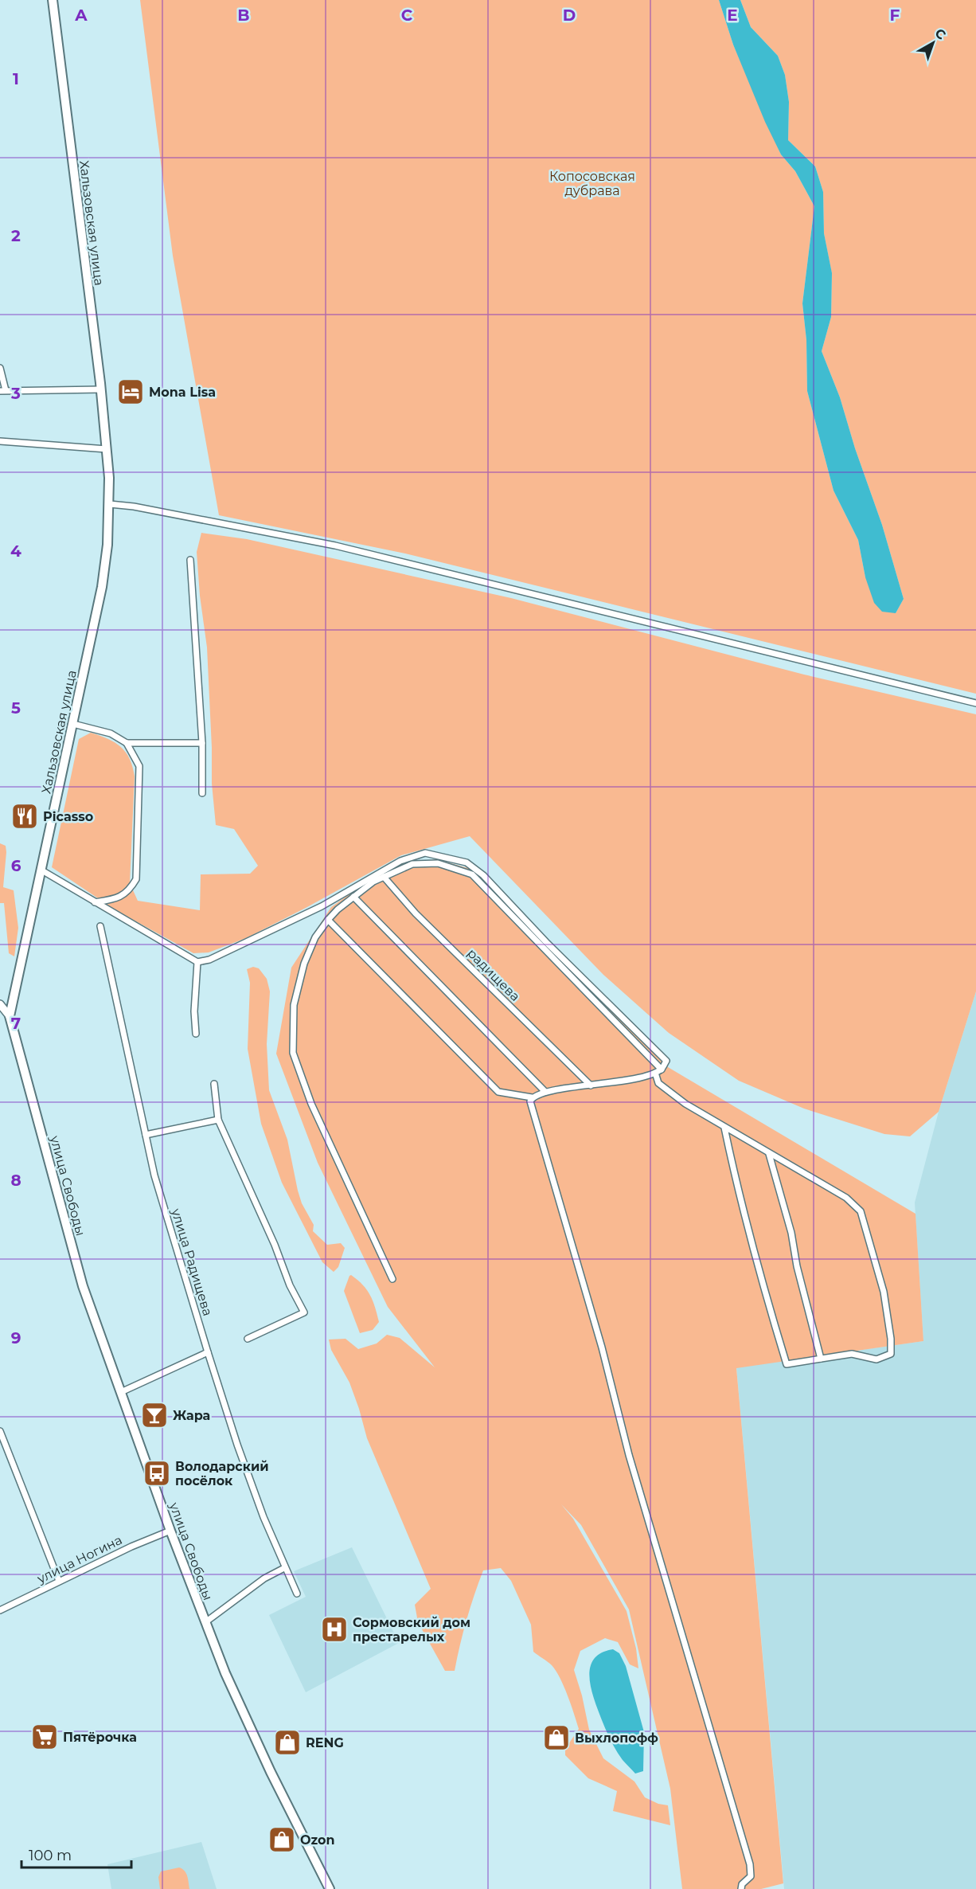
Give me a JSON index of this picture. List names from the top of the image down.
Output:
{
  "streets": {
    "main road": ["Хальзовская улица", "улица Свободы"],
    "street": ["радищева", "улица Радищева", "улица Ногина"]
  },
  "crossings": [
    ["Хальзовская улица", "улица Свободы"],
    ["улица Свободы", "улица Ногина"]
  ],
  "parks": ["Копосовская дубрава"],
  "places": {
    "hotel": ["Mona Lisa"],
    "restaurant": ["Picasso"],
    "bar": ["Жара"],
    "bus stop": ["Володарский посёлок"],
    "hospital": ["Сормовский дом престарелых"],
    "supermarket": ["Пятёрочка"],
    "shop": ["Выхлопофф", "RENG", "Ozon"]
  },
  "scale_bar": "100 m",
  "north": "top right",
  "grid": {
    "columns": [
      "A",
      "B",
      "C",
      "D",
      "E",
      "F"
    ],
    "rows": [
      "1",
      "2",
      "3",
      "4",
      "5",
      "6",
      "7",
      "8",
      "9"
    ]
  }
}
